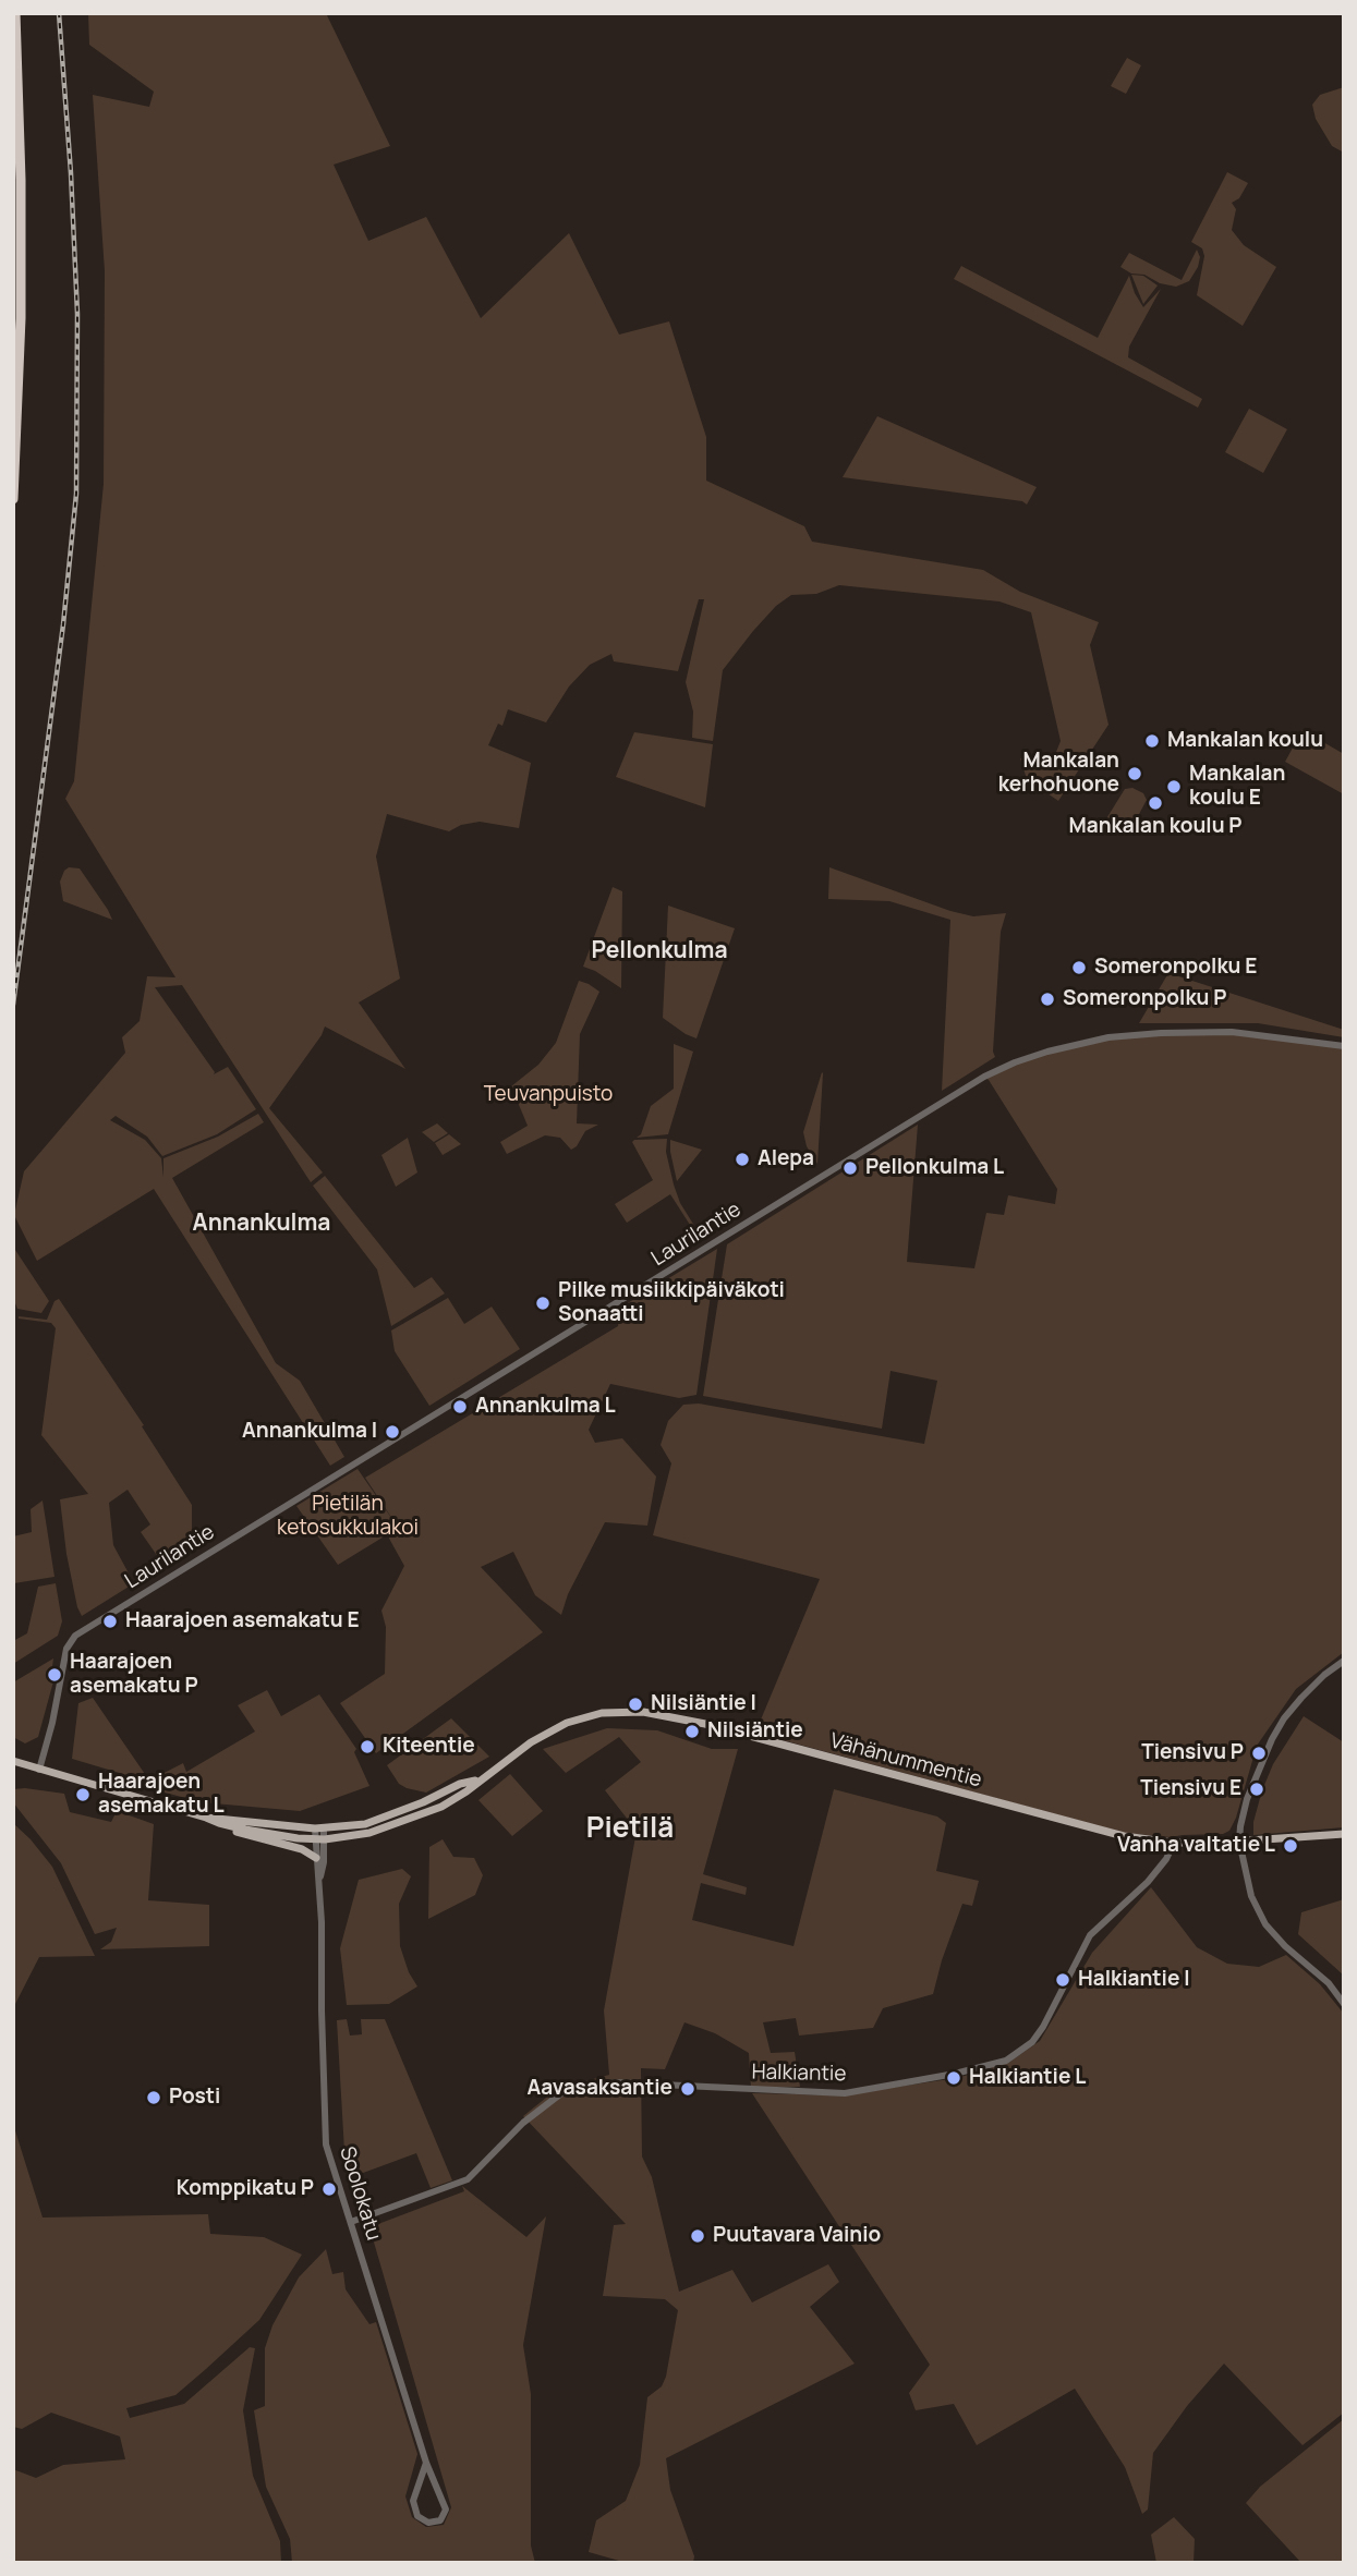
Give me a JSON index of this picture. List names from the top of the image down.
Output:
{
  "streets": {
    "main road": ["Vähänummentie"],
    "street": ["Laurilantie", "Halkiantie", "Soolokatu"]
  },
  "crossings": [
    ["Laurilantie", "Vähänummentie"],
    ["Vähänummentie", "Halkiantie"],
    ["Vähänummentie", "Soolokatu"],
    ["Halkiantie", "Soolokatu"]
  ],
  "districts": ["Pellonkulma", "Annankulma", "Pietilä"],
  "parks": ["Teuvanpuisto", "Pietilän ketosukkulakoi"],
  "places": [
    "Mankalan koulu",
    "Mankalan kerhohuone",
    "Mankalan koulu E",
    "Mankalan koulu P",
    "Someronpolku E",
    "Someronpolku P",
    "Alepa",
    "Pellonkulma L",
    "Pilke musiikkipäiväkoti Sonaatti",
    "Annankulma L",
    "Annankulma I",
    "Haarajoen asemakatu E",
    "Haarajoen asemakatu P",
    "Nilsiäntie I",
    "Nilsiäntie",
    "Kiteentie",
    "Tiensivu P",
    "Tiensivu E",
    "Haarajoen asemakatu L",
    "Vanha valtatie L",
    "Halkiantie I",
    "Halkiantie L",
    "Aavasaksantie",
    "Posti",
    "Komppikatu P",
    "Puutavara Vainio"
  ]
}
